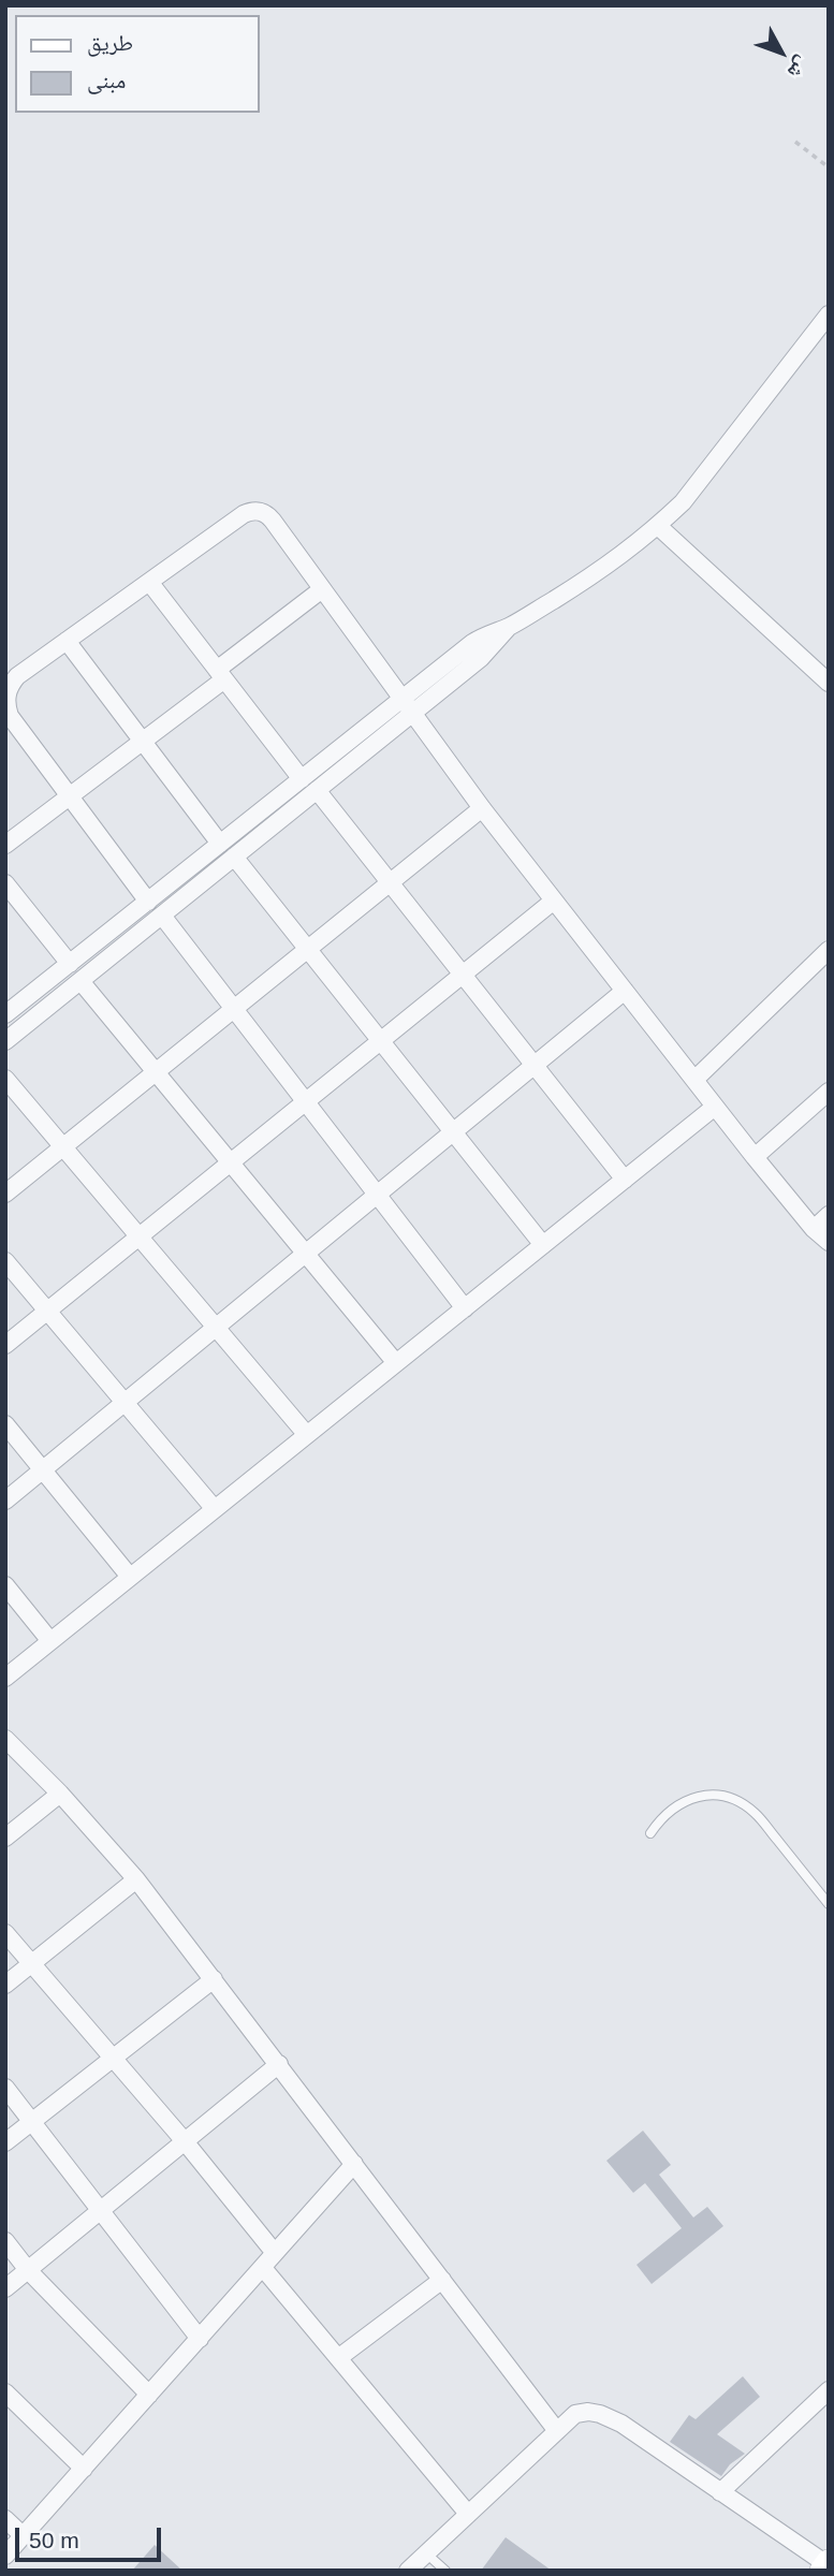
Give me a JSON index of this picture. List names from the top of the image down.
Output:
{
  "legend": ["طريق", "مبنى"],
  "scale_bar": "50 m",
  "north": "bottom right"
}
